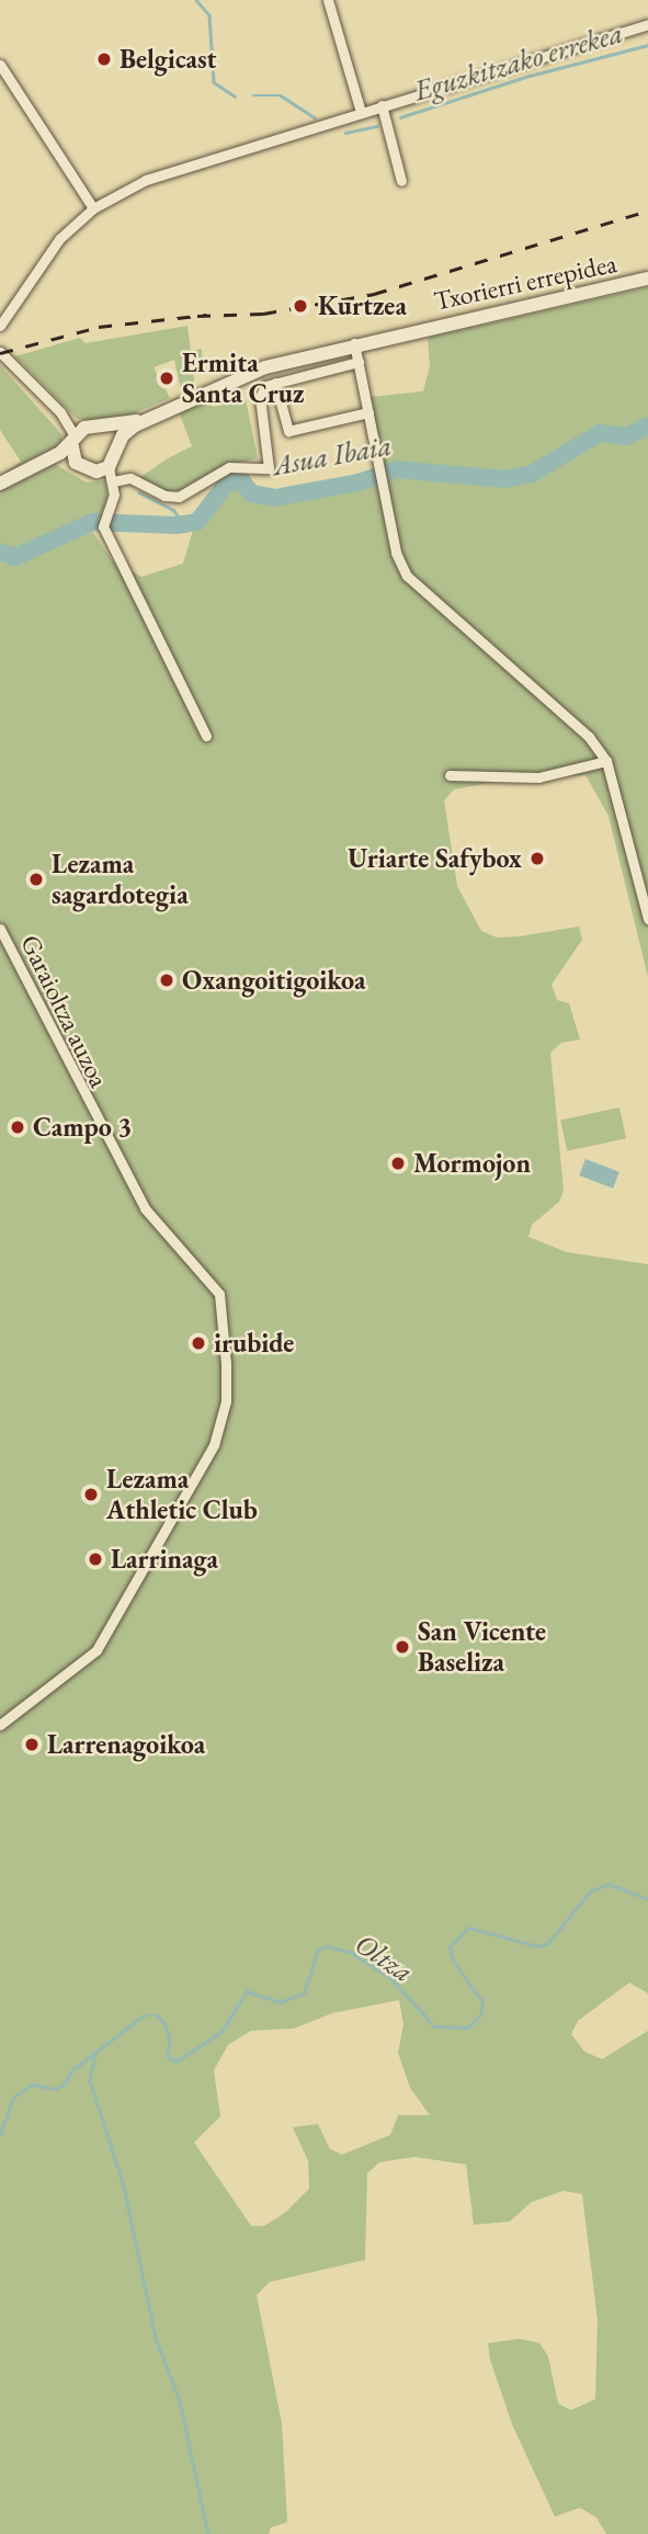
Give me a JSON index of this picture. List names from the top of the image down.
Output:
{
  "streets": {
    "street": ["Txorierri errepidea", "Garaioltza auzoa"]
  },
  "water": ["Eguzkitzako errekea", "Asua Ibaia", "Oltza"],
  "places": [
    "Belgicast",
    "Kurtzea",
    "Ermita Santa Cruz",
    "Uriarte Safybox",
    "Lezama sagardotegia",
    "Oxangoitigoikoa",
    "Campo 3",
    "Mormojon",
    "irubide",
    "Lezama Athletic Club",
    "Larrinaga",
    "San Vicente Baseliza",
    "Larrenagoikoa"
  ]
}
